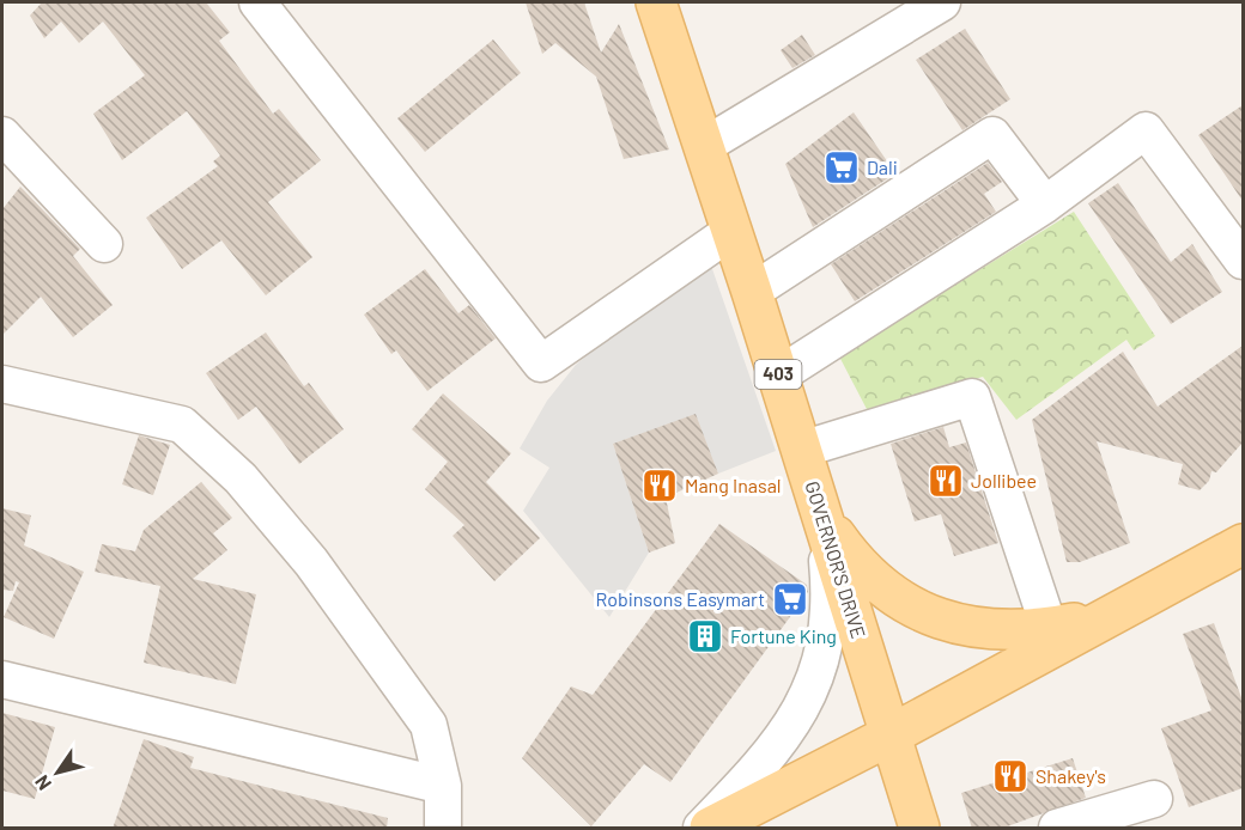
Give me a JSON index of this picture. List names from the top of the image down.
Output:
{
  "streets": {
    "main road": ["403", "GOVERNOR'S DRIVE"]
  },
  "crossings": [
    ["403", "GOVERNOR'S DRIVE"]
  ],
  "places": {
    "supermarket": ["Dali", "Robinsons Easymart"],
    "restaurant": ["Jollibee", "Mang Inasal", "Shakey's"],
    "building": ["Fortune King"]
  },
  "north": "bottom left"
}
